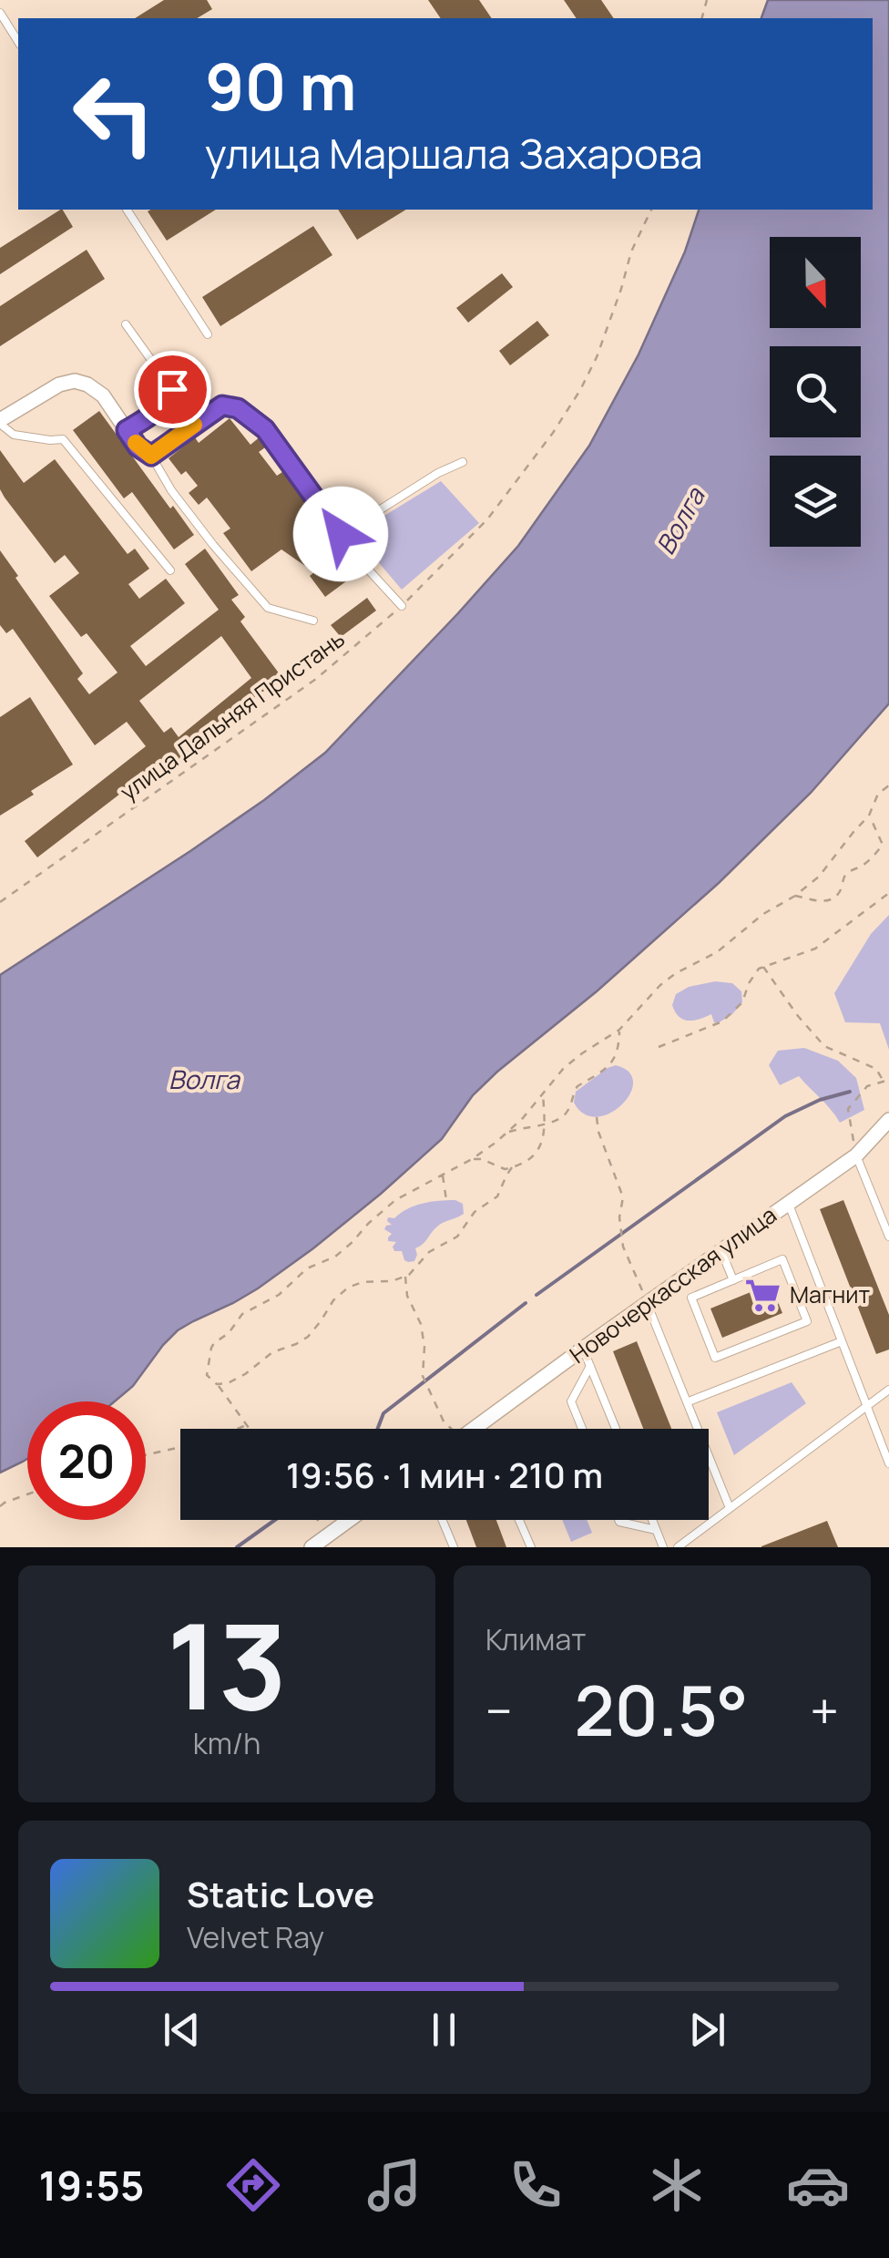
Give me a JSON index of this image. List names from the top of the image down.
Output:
{
  "streets": {
    "street": ["Новочеркасская улица"],
    "path": ["улица Дальняя Пристань"]
  },
  "water": ["Волга"],
  "places": {
    "supermarket": ["Магнит"]
  },
  "north": "bottom",
  "page": {
    "turn": ["90 m", "улица Маршала Захарова"],
    "limit": "20",
    "trip": "19:56 · 1 мин · 210 m",
    "tile": [
      ["13", "km/h"],
      "Климат"
    ],
    "heat": ["−", "20.5°", "+"],
    "song": ["Static Love", "Velvet Ray"],
    "tabs": "19:55"
  }
}
